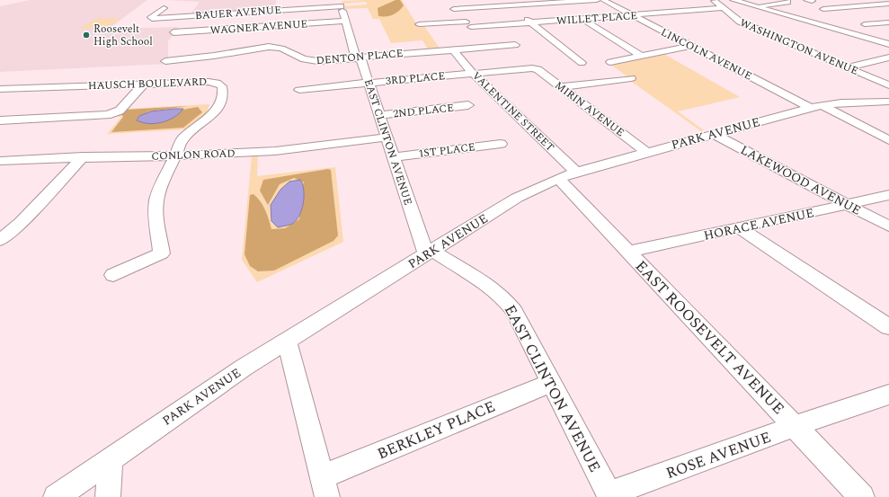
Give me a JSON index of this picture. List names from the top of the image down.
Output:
{
  "streets": {
    "street": [
      "BAUER AVENUE",
      "WILLET PLACE",
      "WAGNER AVENUE",
      "WASHINGTON AVENUE",
      "LINCOLN AVENUE",
      "DENTON PLACE",
      "3RD PLACE",
      "HAUSCH BOULEVARD",
      "MIRIN AVENUE",
      "2ND PLACE",
      "VALENTINE STREET",
      "PARK AVENUE",
      "EAST CLINTON AVENUE",
      "1ST PLACE",
      "CONLON ROAD",
      "LAKEWOOD AVENUE",
      "HORACE AVENUE",
      "EAST ROOSEVELT AVENUE",
      "BERKLEY PLACE",
      "ROSE AVENUE"
    ]
  },
  "crossings": [
    ["WILLET PLACE", "WASHINGTON AVENUE"],
    ["WILLET PLACE", "LINCOLN AVENUE"],
    ["LINCOLN AVENUE", "PARK AVENUE"],
    ["DENTON PLACE", "VALENTINE STREET"],
    ["DENTON PLACE", "EAST CLINTON AVENUE"],
    ["3RD PLACE", "MIRIN AVENUE"],
    ["3RD PLACE", "VALENTINE STREET"],
    ["3RD PLACE", "EAST CLINTON AVENUE"],
    ["HAUSCH BOULEVARD", "CONLON ROAD"],
    ["MIRIN AVENUE", "PARK AVENUE"],
    ["2ND PLACE", "EAST CLINTON AVENUE"],
    ["VALENTINE STREET", "PARK AVENUE"],
    ["VALENTINE STREET", "EAST ROOSEVELT AVENUE"],
    ["PARK AVENUE", "EAST CLINTON AVENUE"],
    ["PARK AVENUE", "LAKEWOOD AVENUE"],
    ["PARK AVENUE", "EAST ROOSEVELT AVENUE"],
    ["EAST CLINTON AVENUE", "1ST PLACE"],
    ["EAST CLINTON AVENUE", "CONLON ROAD"],
    ["EAST CLINTON AVENUE", "BERKLEY PLACE"],
    ["EAST CLINTON AVENUE", "ROSE AVENUE"],
    ["LAKEWOOD AVENUE", "HORACE AVENUE"],
    ["HORACE AVENUE", "EAST ROOSEVELT AVENUE"],
    ["EAST ROOSEVELT AVENUE", "ROSE AVENUE"]
  ],
  "places": ["Roosevelt High School"]
}
